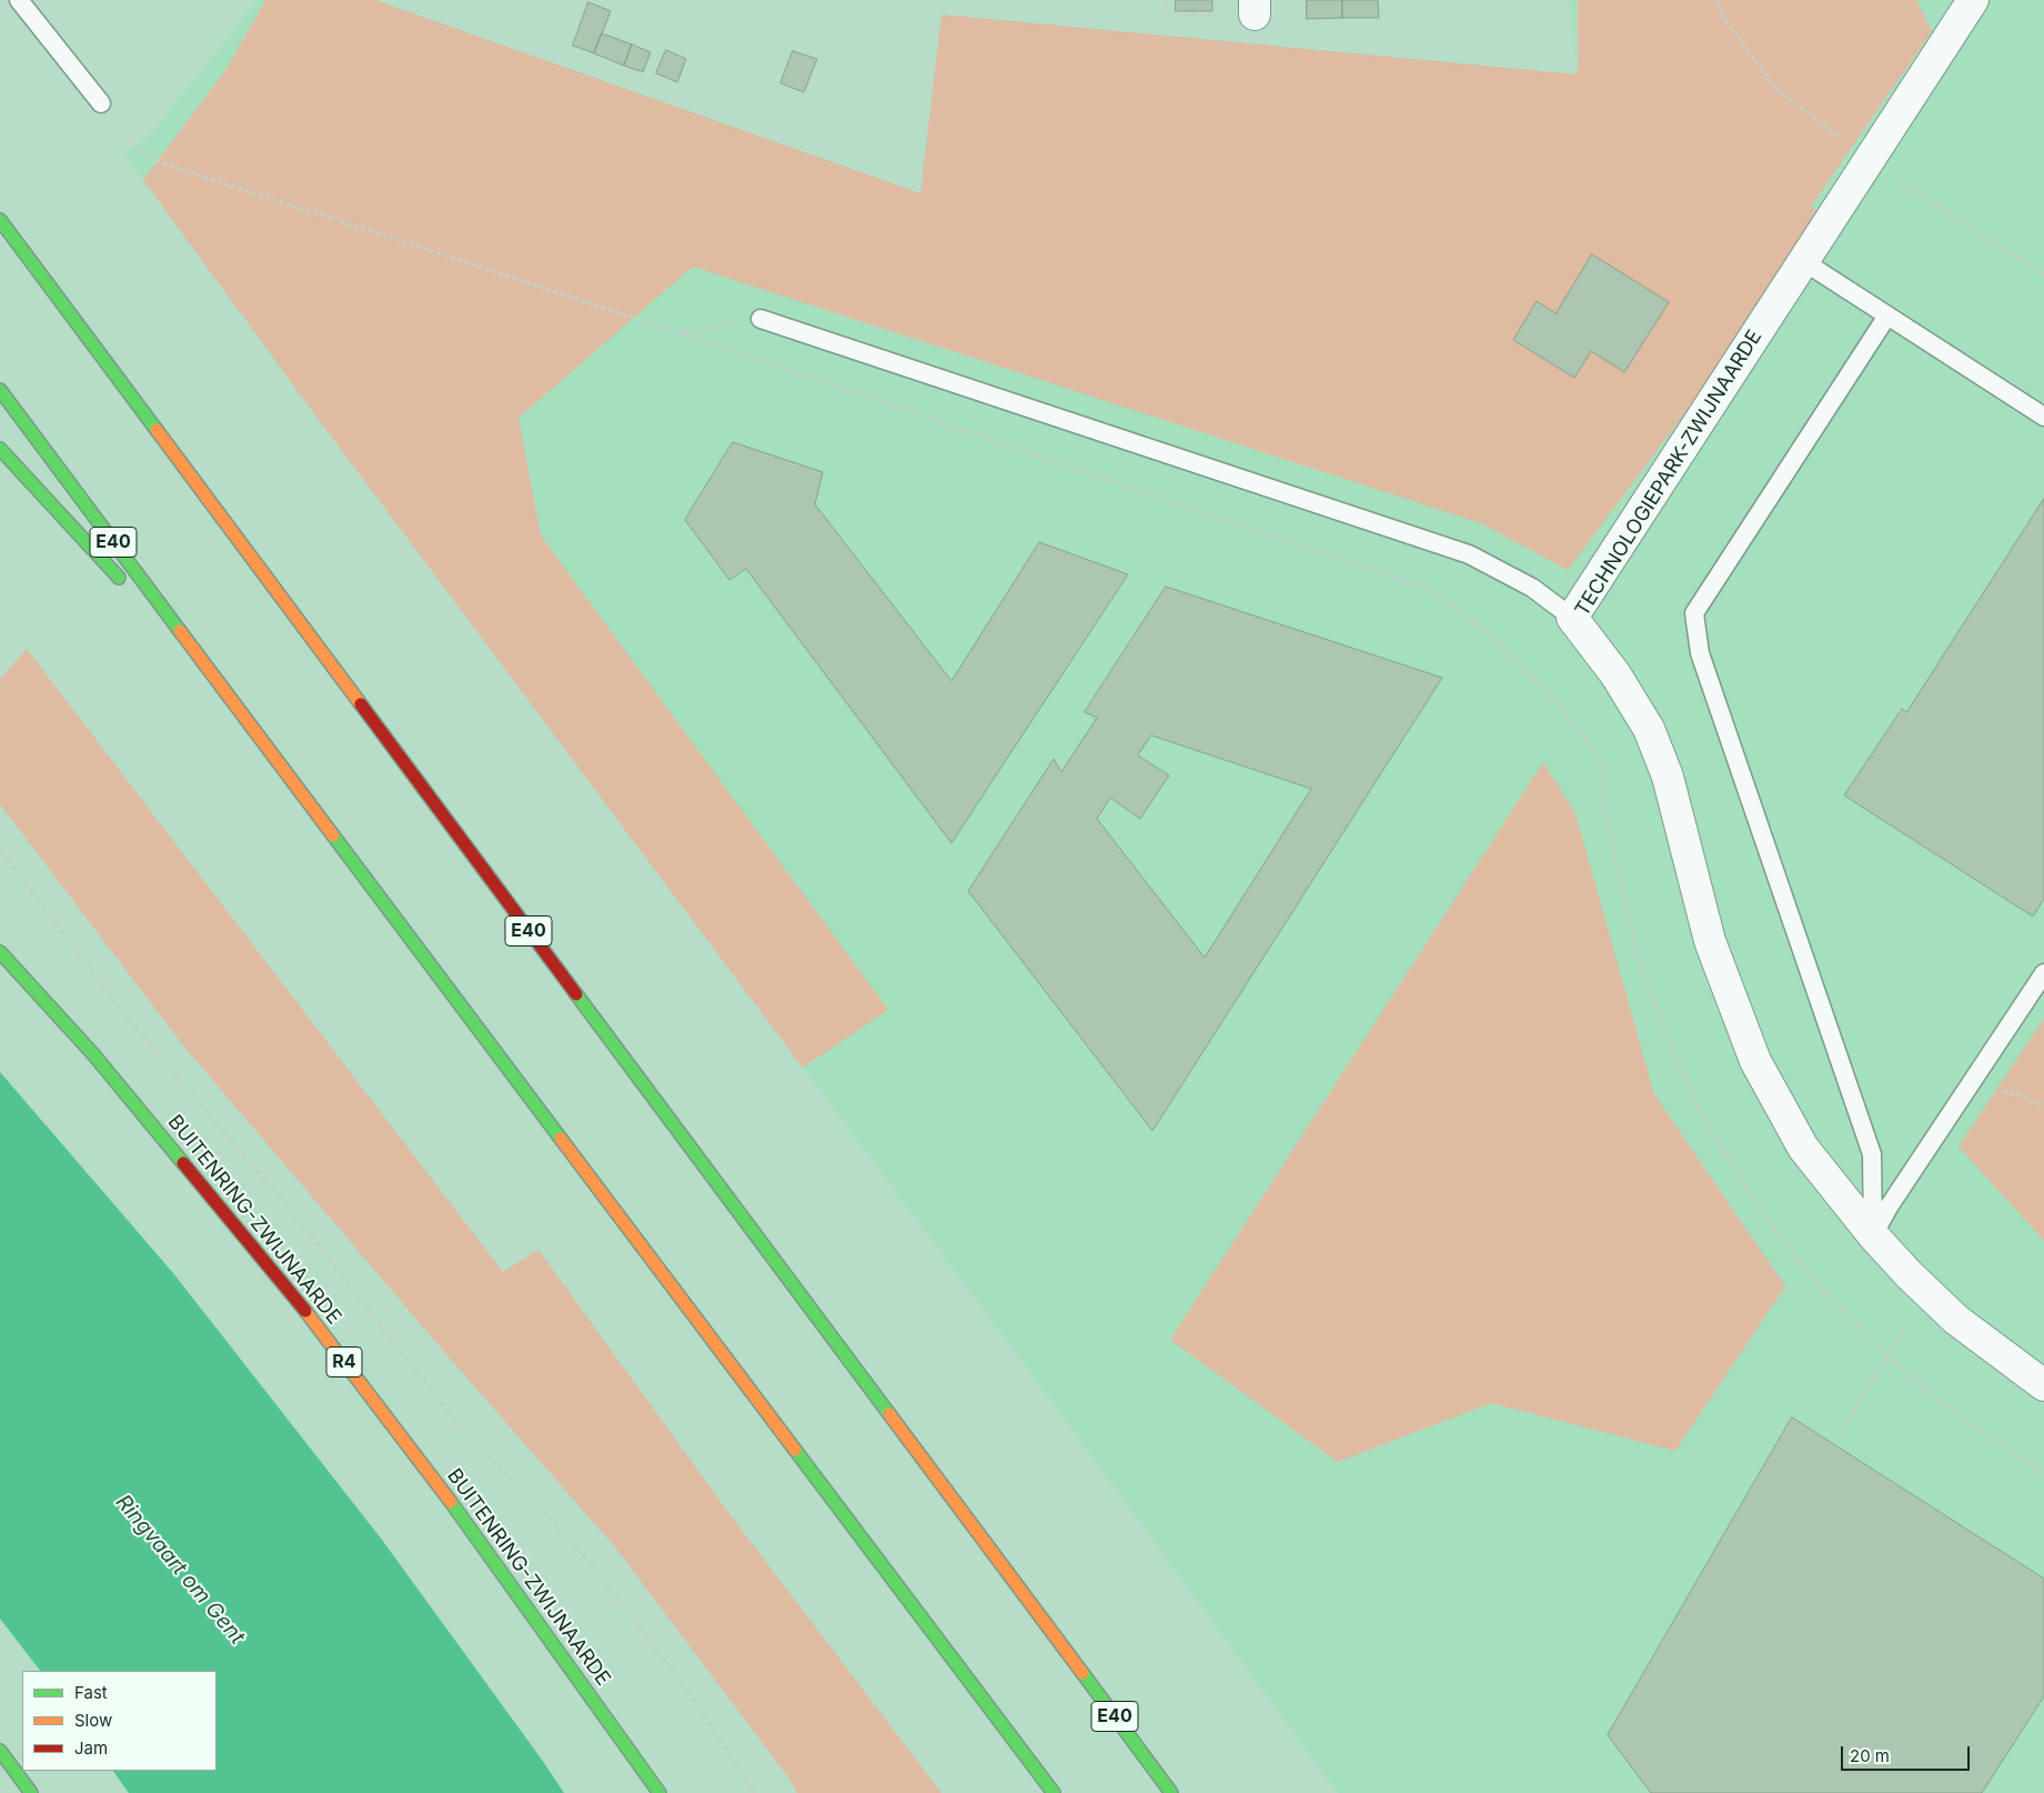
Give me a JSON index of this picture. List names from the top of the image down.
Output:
{
  "streets": {
    "highway": ["E40", "BUITENRING-ZWIJNAARDE", "R4"],
    "street": ["TECHNOLOGIEPARK-ZWIJNAARDE"]
  },
  "water": ["Ringvaart om Gent"],
  "legend": ["Fast", "Slow", "Jam"],
  "scale_bar": "20 m"
}
